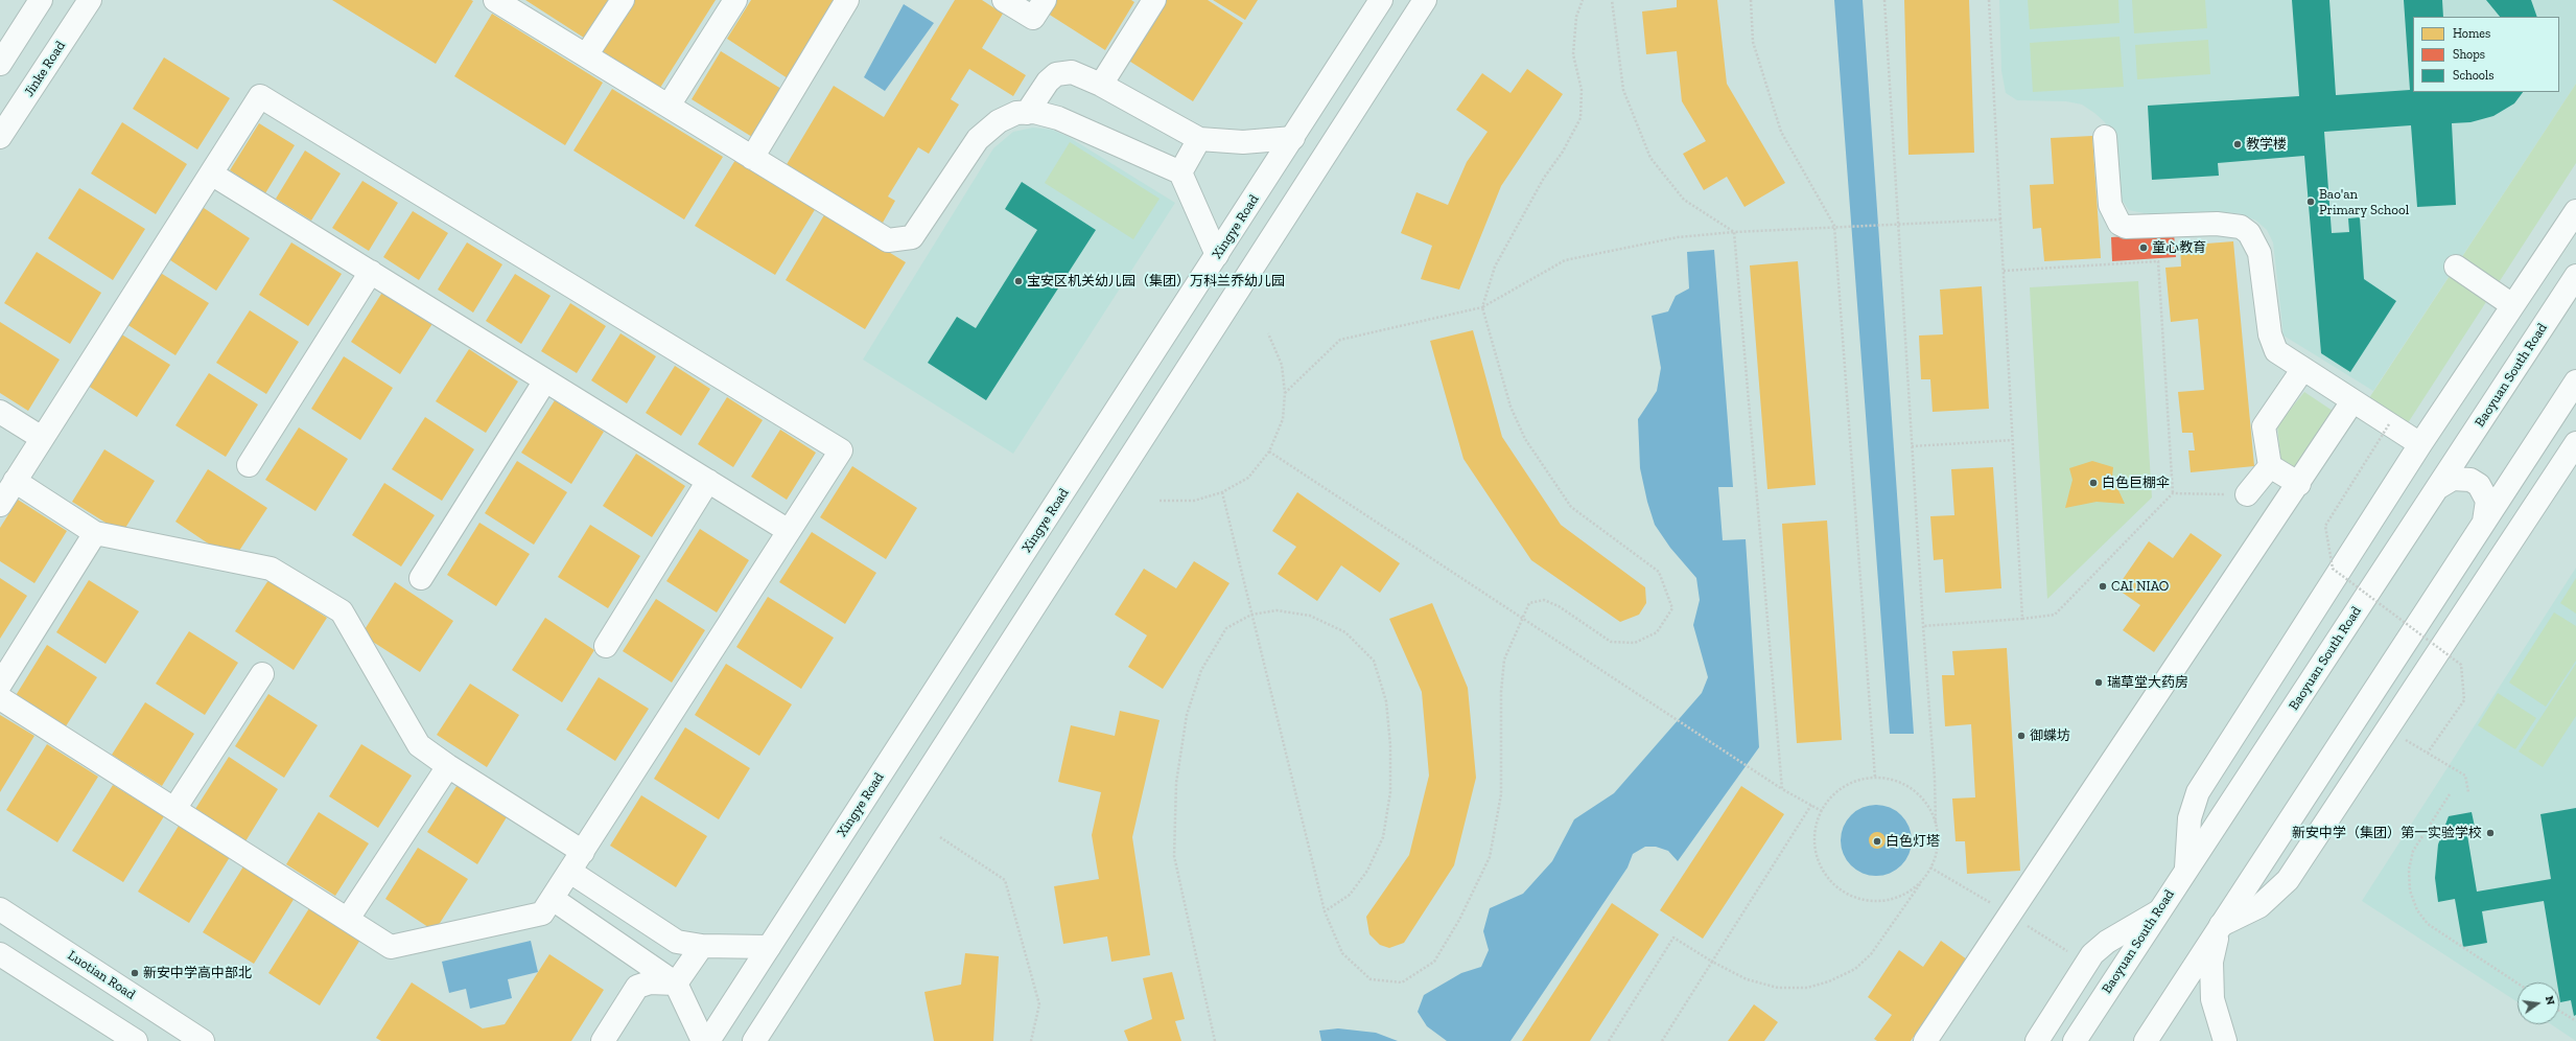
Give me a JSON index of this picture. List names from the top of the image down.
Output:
{
  "streets": {
    "main road": [
      "Jinke Road",
      "Xingye Road",
      "Baoyuan South Road",
      "Luotian Road"
    ]
  },
  "places": [
    "教学楼",
    "Bao'an Primary School",
    "童心教育",
    "宝安区机关幼儿园（集团）万科兰乔幼儿园",
    "白色巨棚伞",
    "CAI NIAO",
    "瑞草堂大药房",
    "御蝶坊",
    "新安中学（集团）第一实验学校",
    "白色灯塔",
    "新安中学高中部北"
  ],
  "legend": ["Homes", "Shops", "Schools"],
  "north": "right"
}
